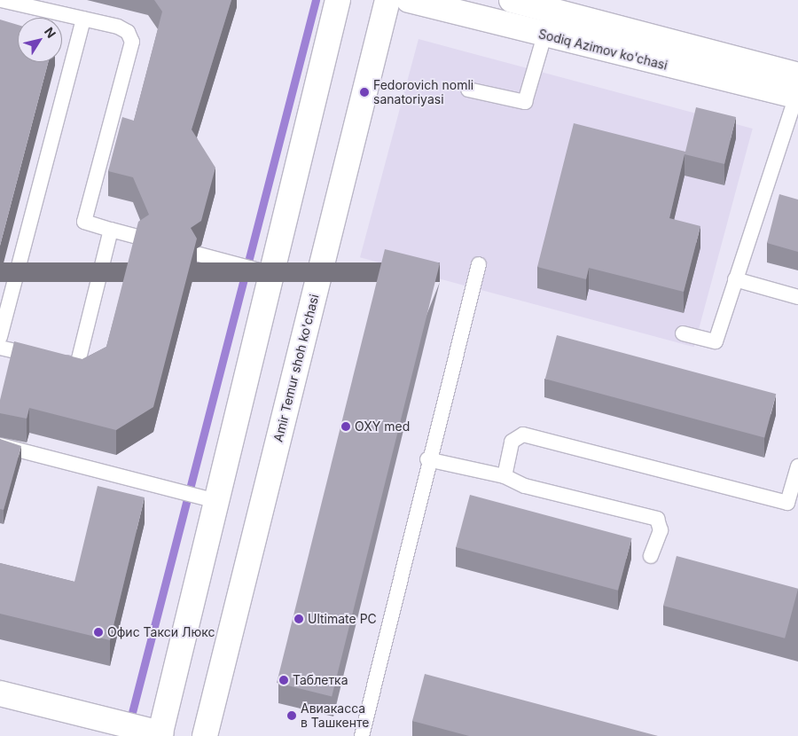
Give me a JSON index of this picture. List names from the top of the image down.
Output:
{
  "streets": {
    "main road": ["Sodiq Azimov ko'chasi", "Amir Temur shoh ko'chasi"]
  },
  "places": [
    "Fedorovich nomli sanatoriyasi",
    "OXY med",
    "Ultimate PC",
    "Офис Такси Люкс",
    "Таблетка",
    "Авиакасса в Ташкенте"
  ],
  "north": "top right"
}
